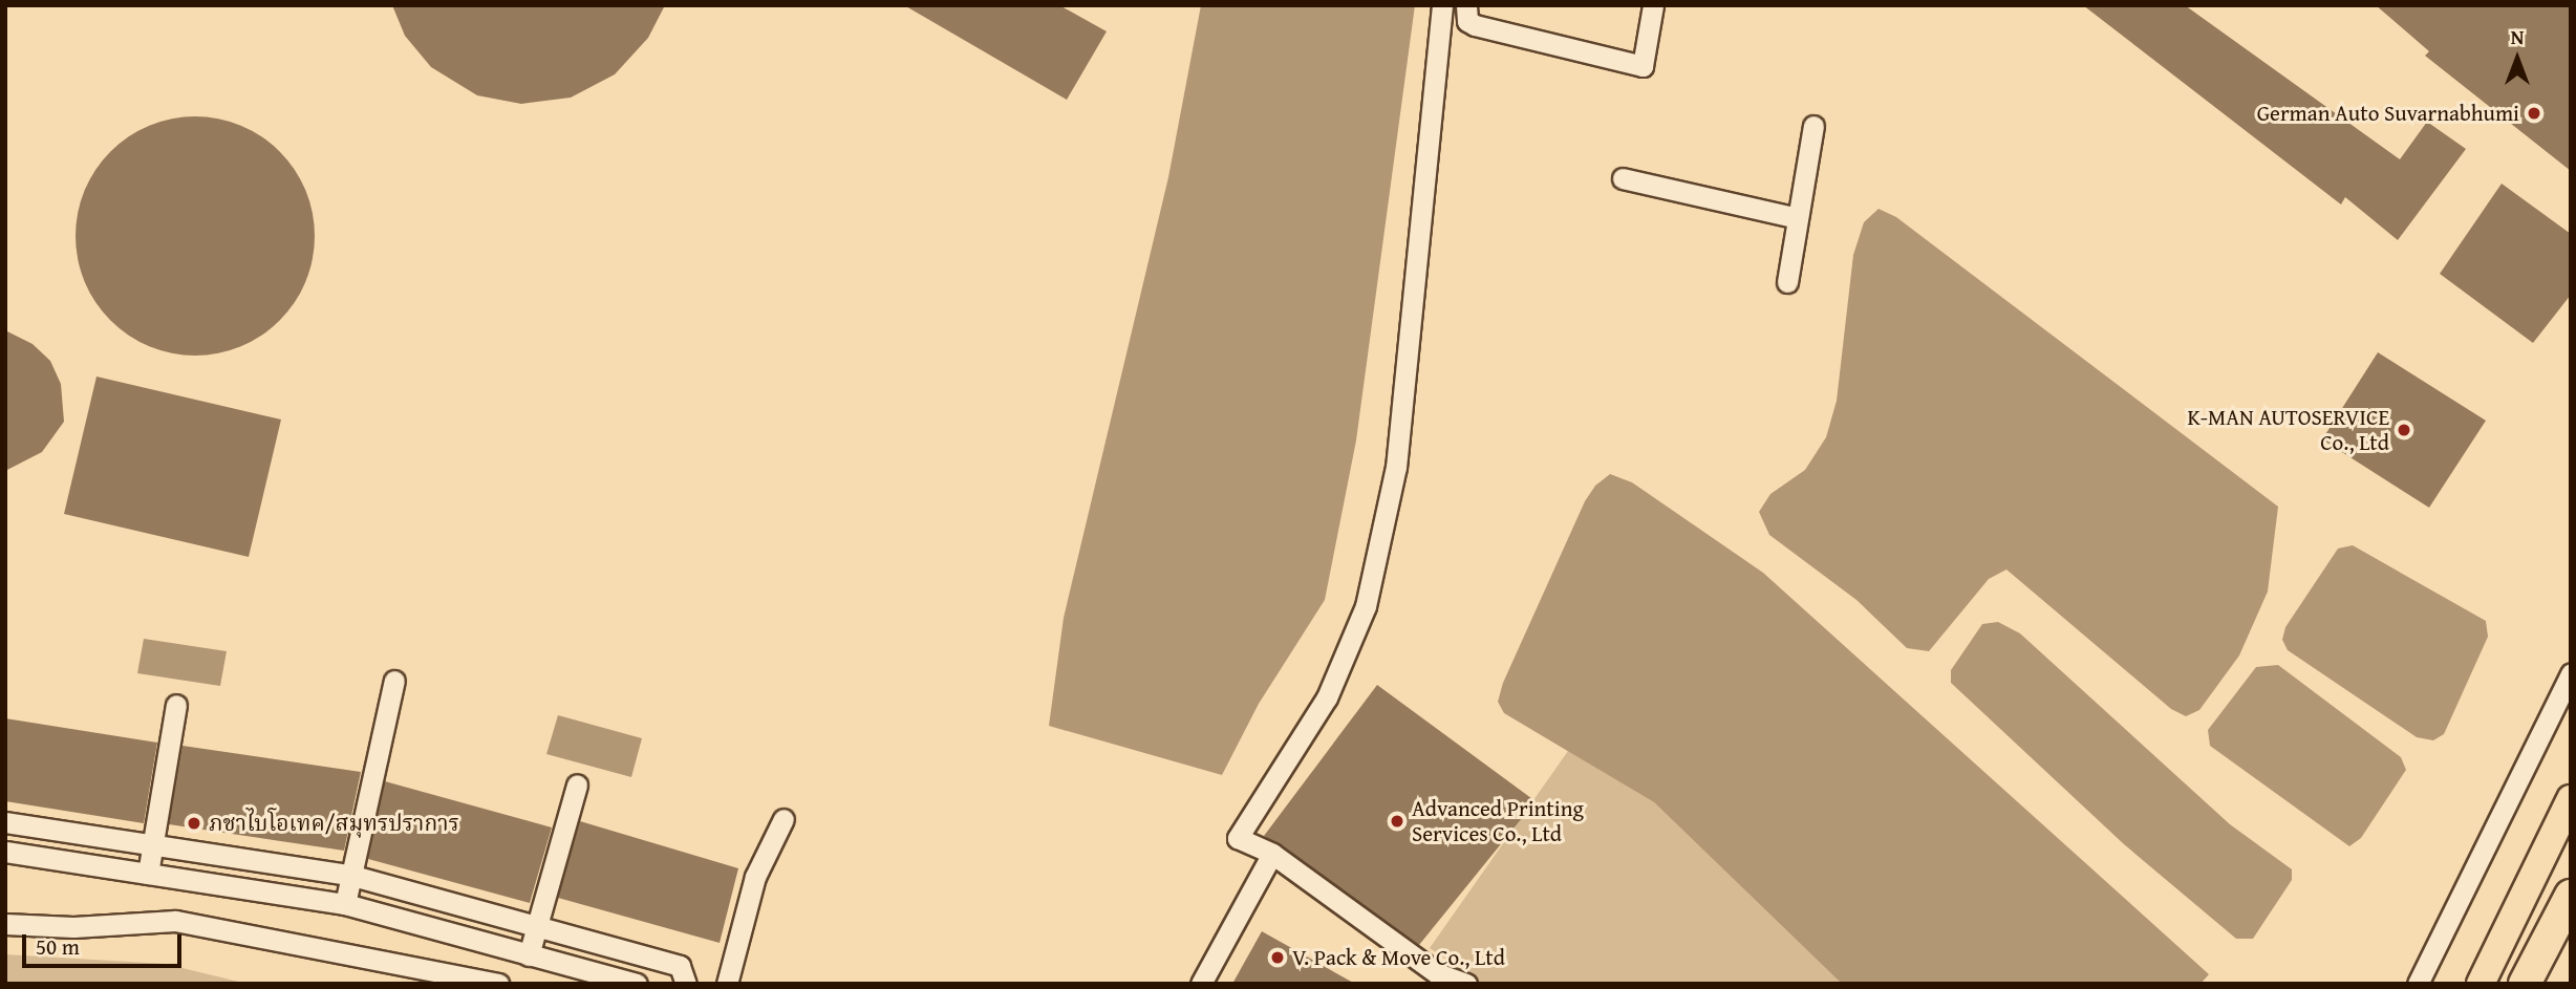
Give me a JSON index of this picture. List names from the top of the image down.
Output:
{
  "places": [
    "German Auto Suvarnabhumi",
    "K-MAN AUTOSERVICE Co., Ltd",
    "Advanced Printing Services Co., Ltd",
    "ภชาไบโอเทค/สมุทรปราการ",
    "V. Pack & Move Co., Ltd"
  ],
  "scale_bar": "50 m",
  "north": "top"
}
